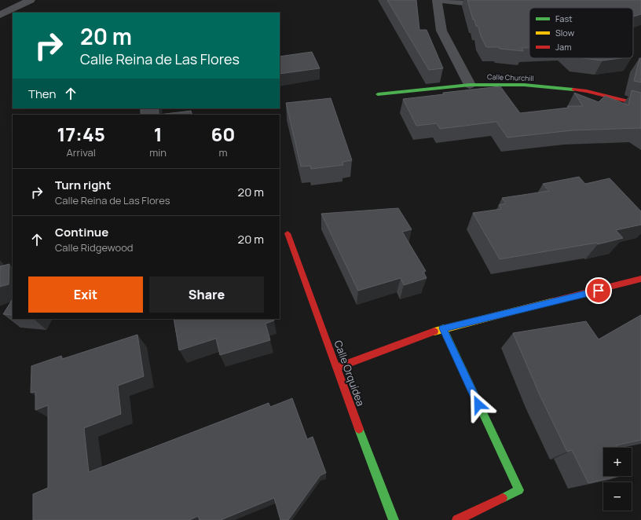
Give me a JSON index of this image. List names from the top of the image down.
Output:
{
  "streets": {
    "street": ["Calle Churchill", "Calle Orquídea"]
  },
  "legend": ["Fast", "Slow", "Jam"],
  "page": {
    "turn": ["20 m", "Calle Reina de Las Flores"],
    "then": "Then",
    "eta": [
      "17:45",
      "Arrival",
      "1",
      "min",
      "60",
      "m"
    ],
    "list": [
      {
        "name": "Turn right",
        "note": "Calle Reina de Las Flores",
        "value": "20 m"
      },
      {
        "name": "Continue",
        "note": "Calle Ridgewood",
        "value": "20 m"
      }
    ],
    "buttons": ["Exit", "Share"],
    "map_buttons": ["+", "−"]
  }
}
